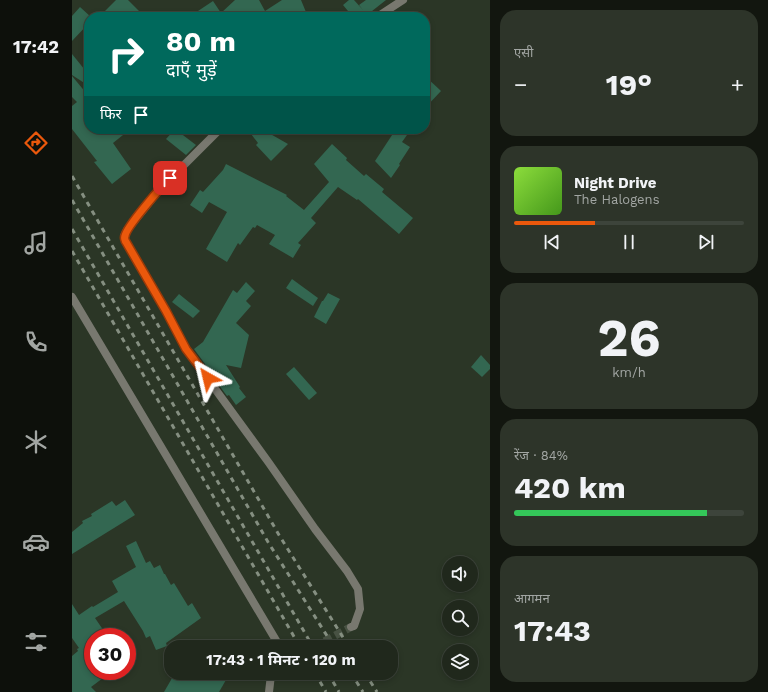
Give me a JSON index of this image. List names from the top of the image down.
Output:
{
  "page": {
    "tabs": "17:42",
    "tile": [
      "एसी",
      ["26", "km/h"],
      ["रेंज · 84%", "420 km"],
      ["आगमन", "17:43"]
    ],
    "turn": ["80 m", "दाएँ मुड़ें"],
    "heat": ["−", "19°", "+"],
    "then": "फिर",
    "song": ["Night Drive", "The Halogens"],
    "limit": "30",
    "trip": "17:43 · 1 मिनट · 120 m"
  }
}
